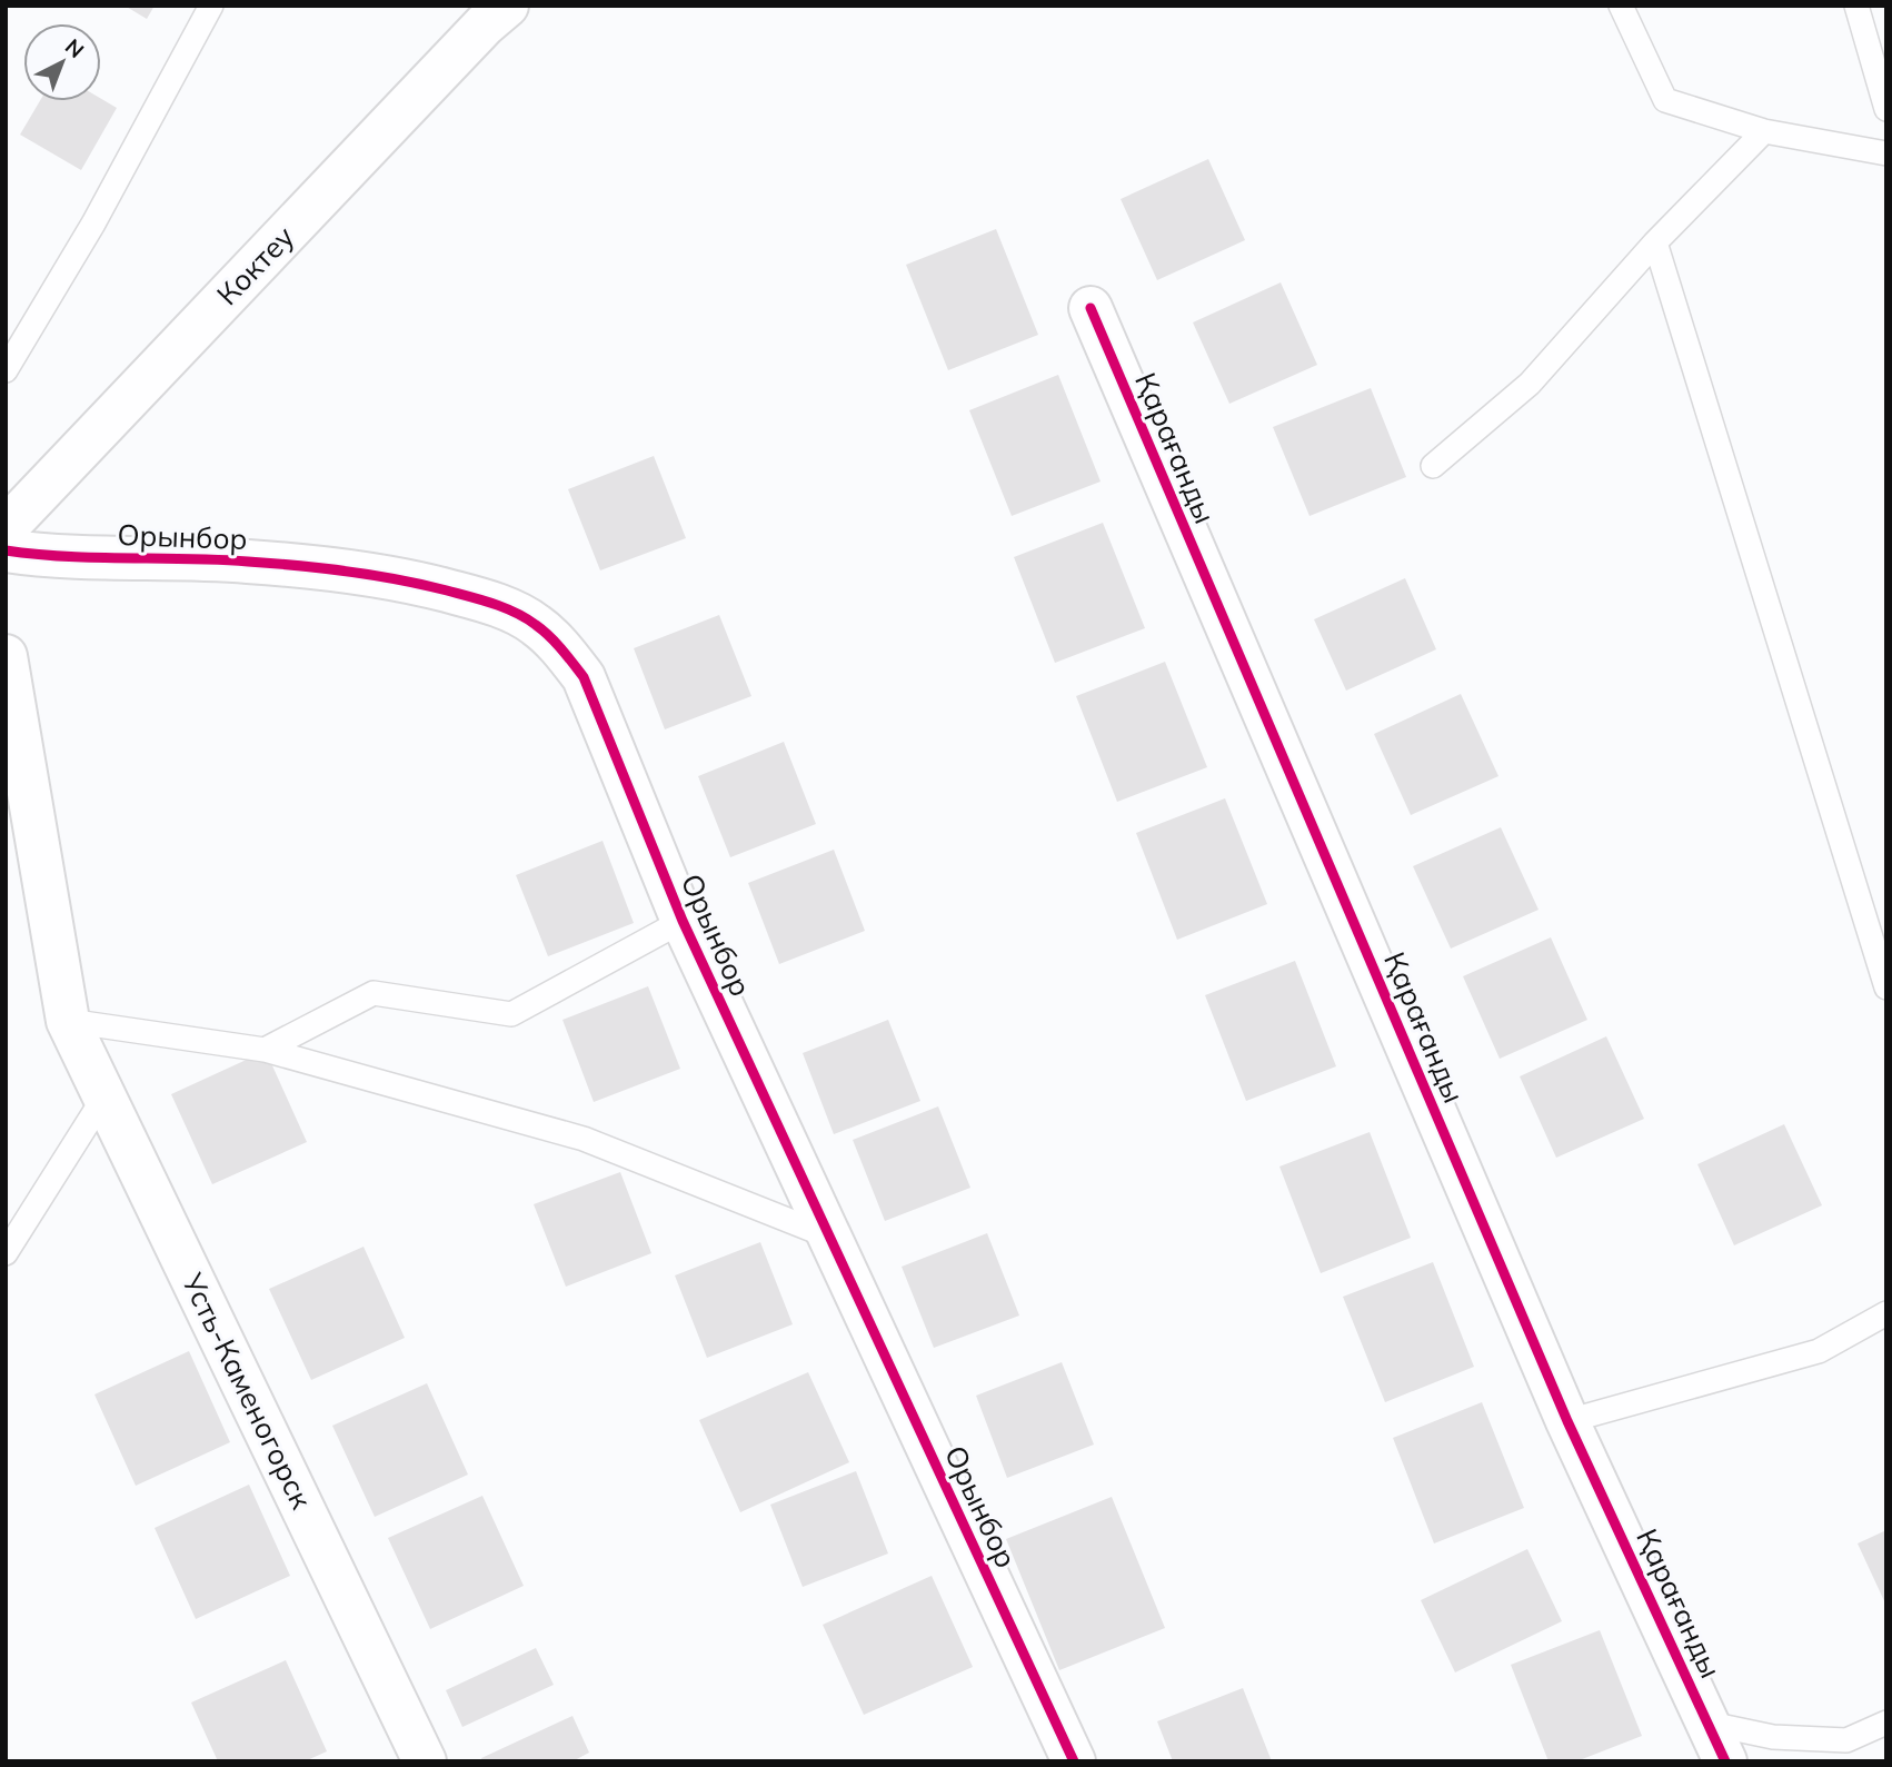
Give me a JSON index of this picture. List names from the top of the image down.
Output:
{
  "streets": {
    "street": [
      "Коктеу",
      "Қарағанды",
      "Орынбор",
      "Усть-Каменогорск"
    ]
  },
  "north": "top right"
}
